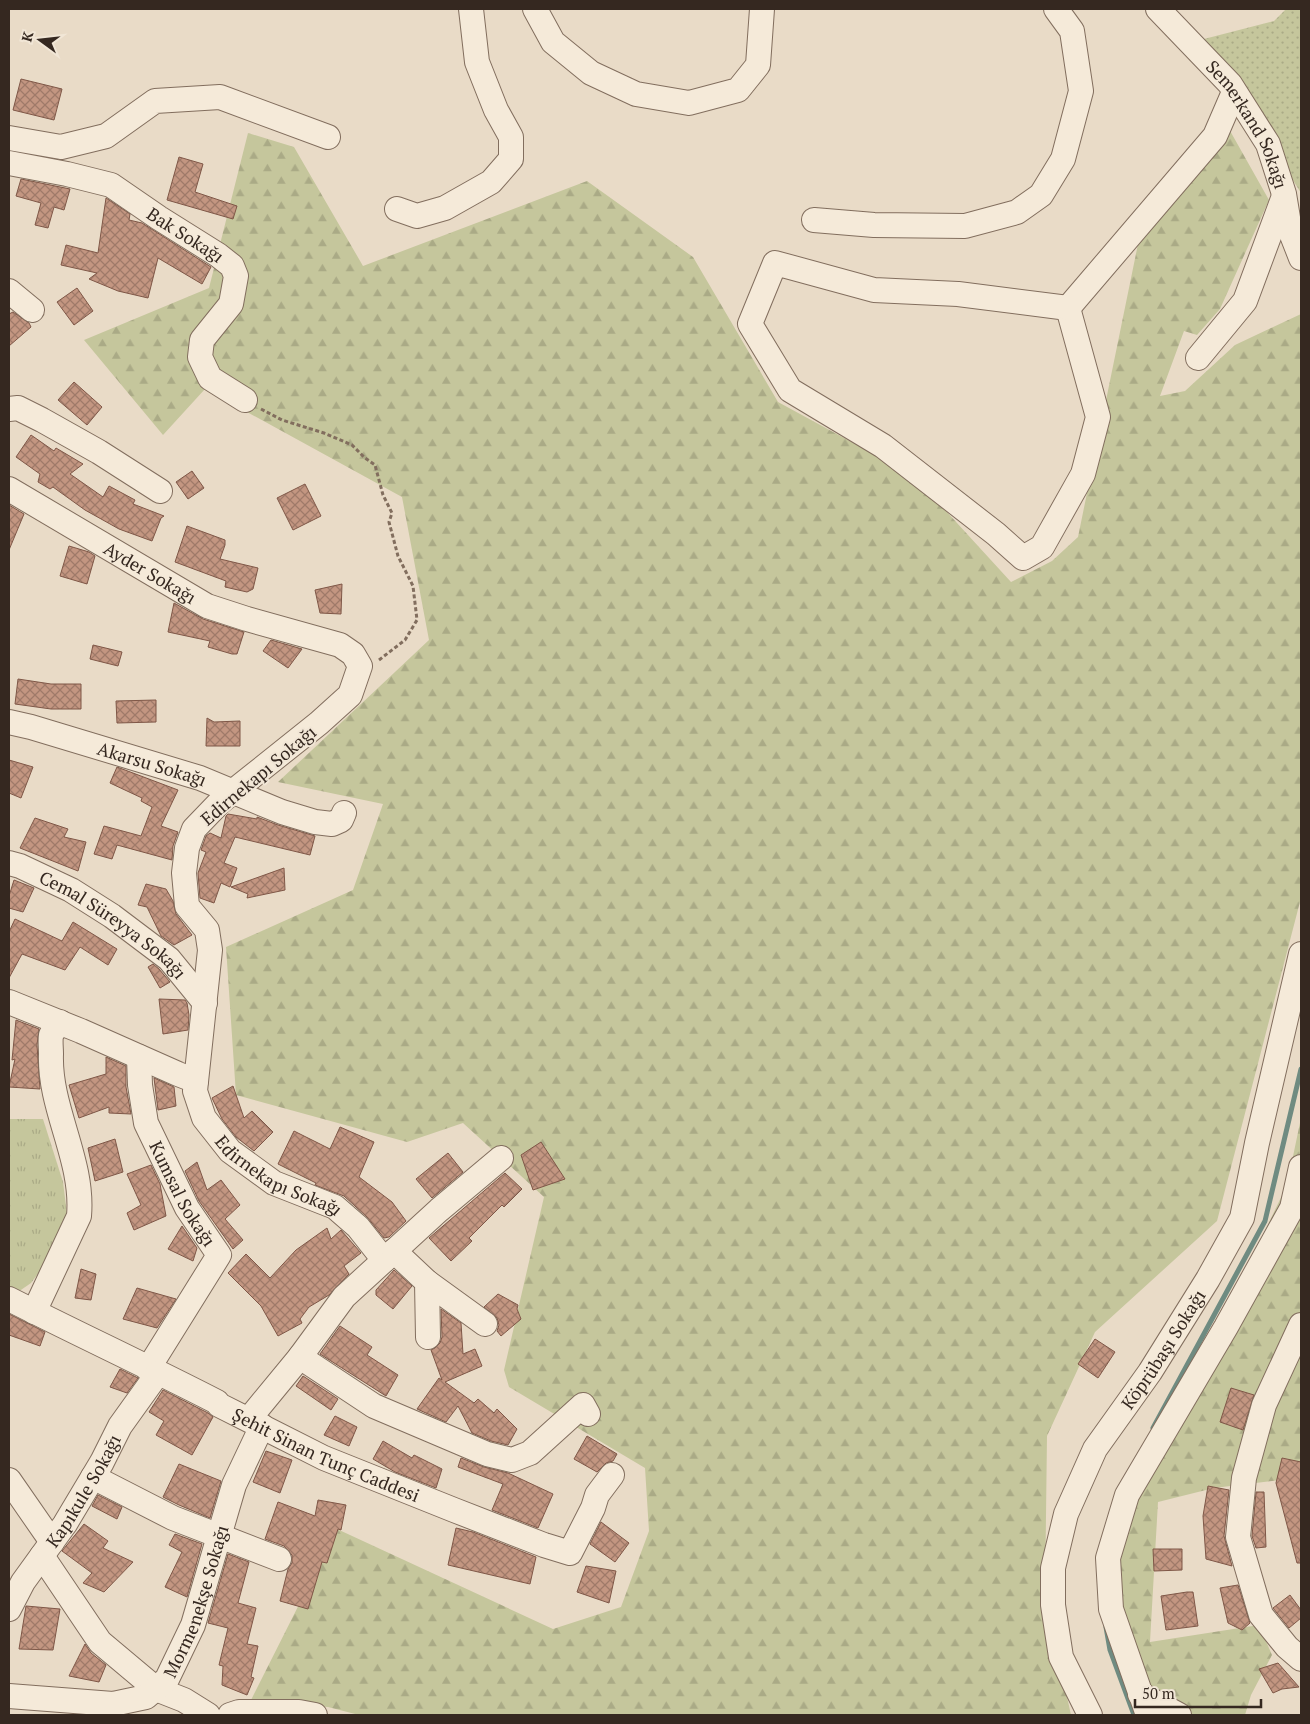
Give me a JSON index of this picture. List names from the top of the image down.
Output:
{
  "streets": {
    "street": [
      "Semerkand Sokağı",
      "Bak Sokağı",
      "Ayder Sokağı",
      "Akarsu Sokağı",
      "Edirnekapı Sokağı",
      "Cemal Süreyya Sokağı",
      "Kumsal Sokağı",
      "Köprübaşı Sokağı",
      "Şehit Sinan Tunç Caddesi",
      "Kapıkule Sokağı",
      "Mormenekşe Sokağı"
    ]
  },
  "crossings": [
    ["Ayder Sokağı", "Edirnekapı Sokağı"],
    ["Akarsu Sokağı", "Edirnekapı Sokağı"],
    ["Edirnekapı Sokağı", "Cemal Süreyya Sokağı"],
    ["Edirnekapı Sokağı", "Mormenekşe Sokağı"],
    ["Kumsal Sokağı", "Şehit Sinan Tunç Caddesi"],
    ["Kumsal Sokağı", "Kapıkule Sokağı"],
    ["Şehit Sinan Tunç Caddesi", "Kapıkule Sokağı"],
    ["Şehit Sinan Tunç Caddesi", "Mormenekşe Sokağı"]
  ],
  "scale_bar": "50 m",
  "north": "left"
}
